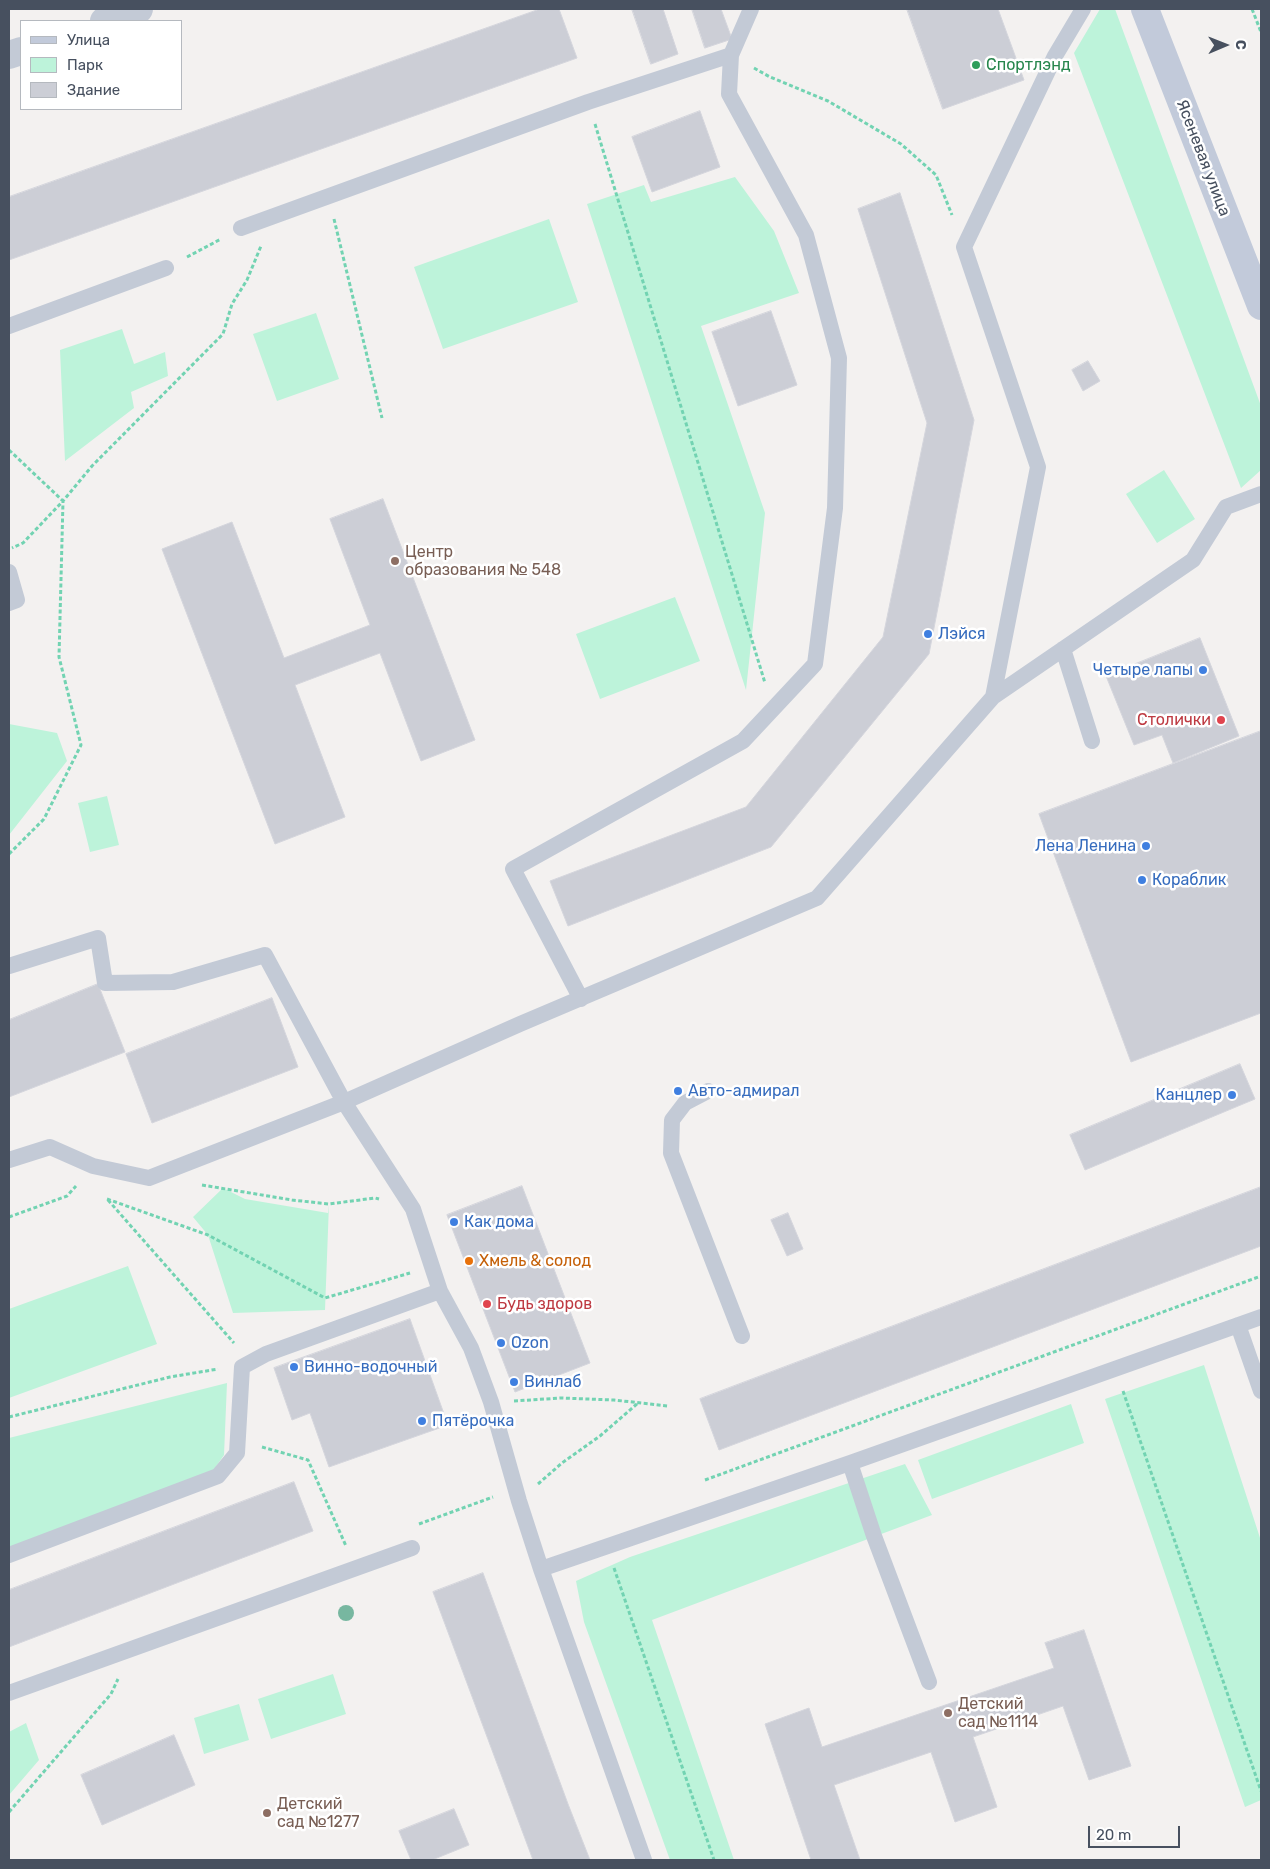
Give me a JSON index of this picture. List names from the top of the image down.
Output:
{
  "streets": {
    "main road": ["Ясеневая улица"]
  },
  "places": [
    "Спортлэнд",
    "Центр образования № 548",
    "Лэйся",
    "Четыре лапы",
    "Столички",
    "Лена Ленина",
    "Кораблик",
    "Авто-адмирал",
    "Канцлер",
    "Как дома",
    "Хмель & солод",
    "Будь здоров",
    "Ozon",
    "Винно-водочный",
    "Винлаб",
    "Пятёрочка",
    "Детский сад №1114",
    "Детский сад №1277"
  ],
  "legend": ["Улица", "Парк", "Здание"],
  "scale_bar": "20 m",
  "north": "right"
}
